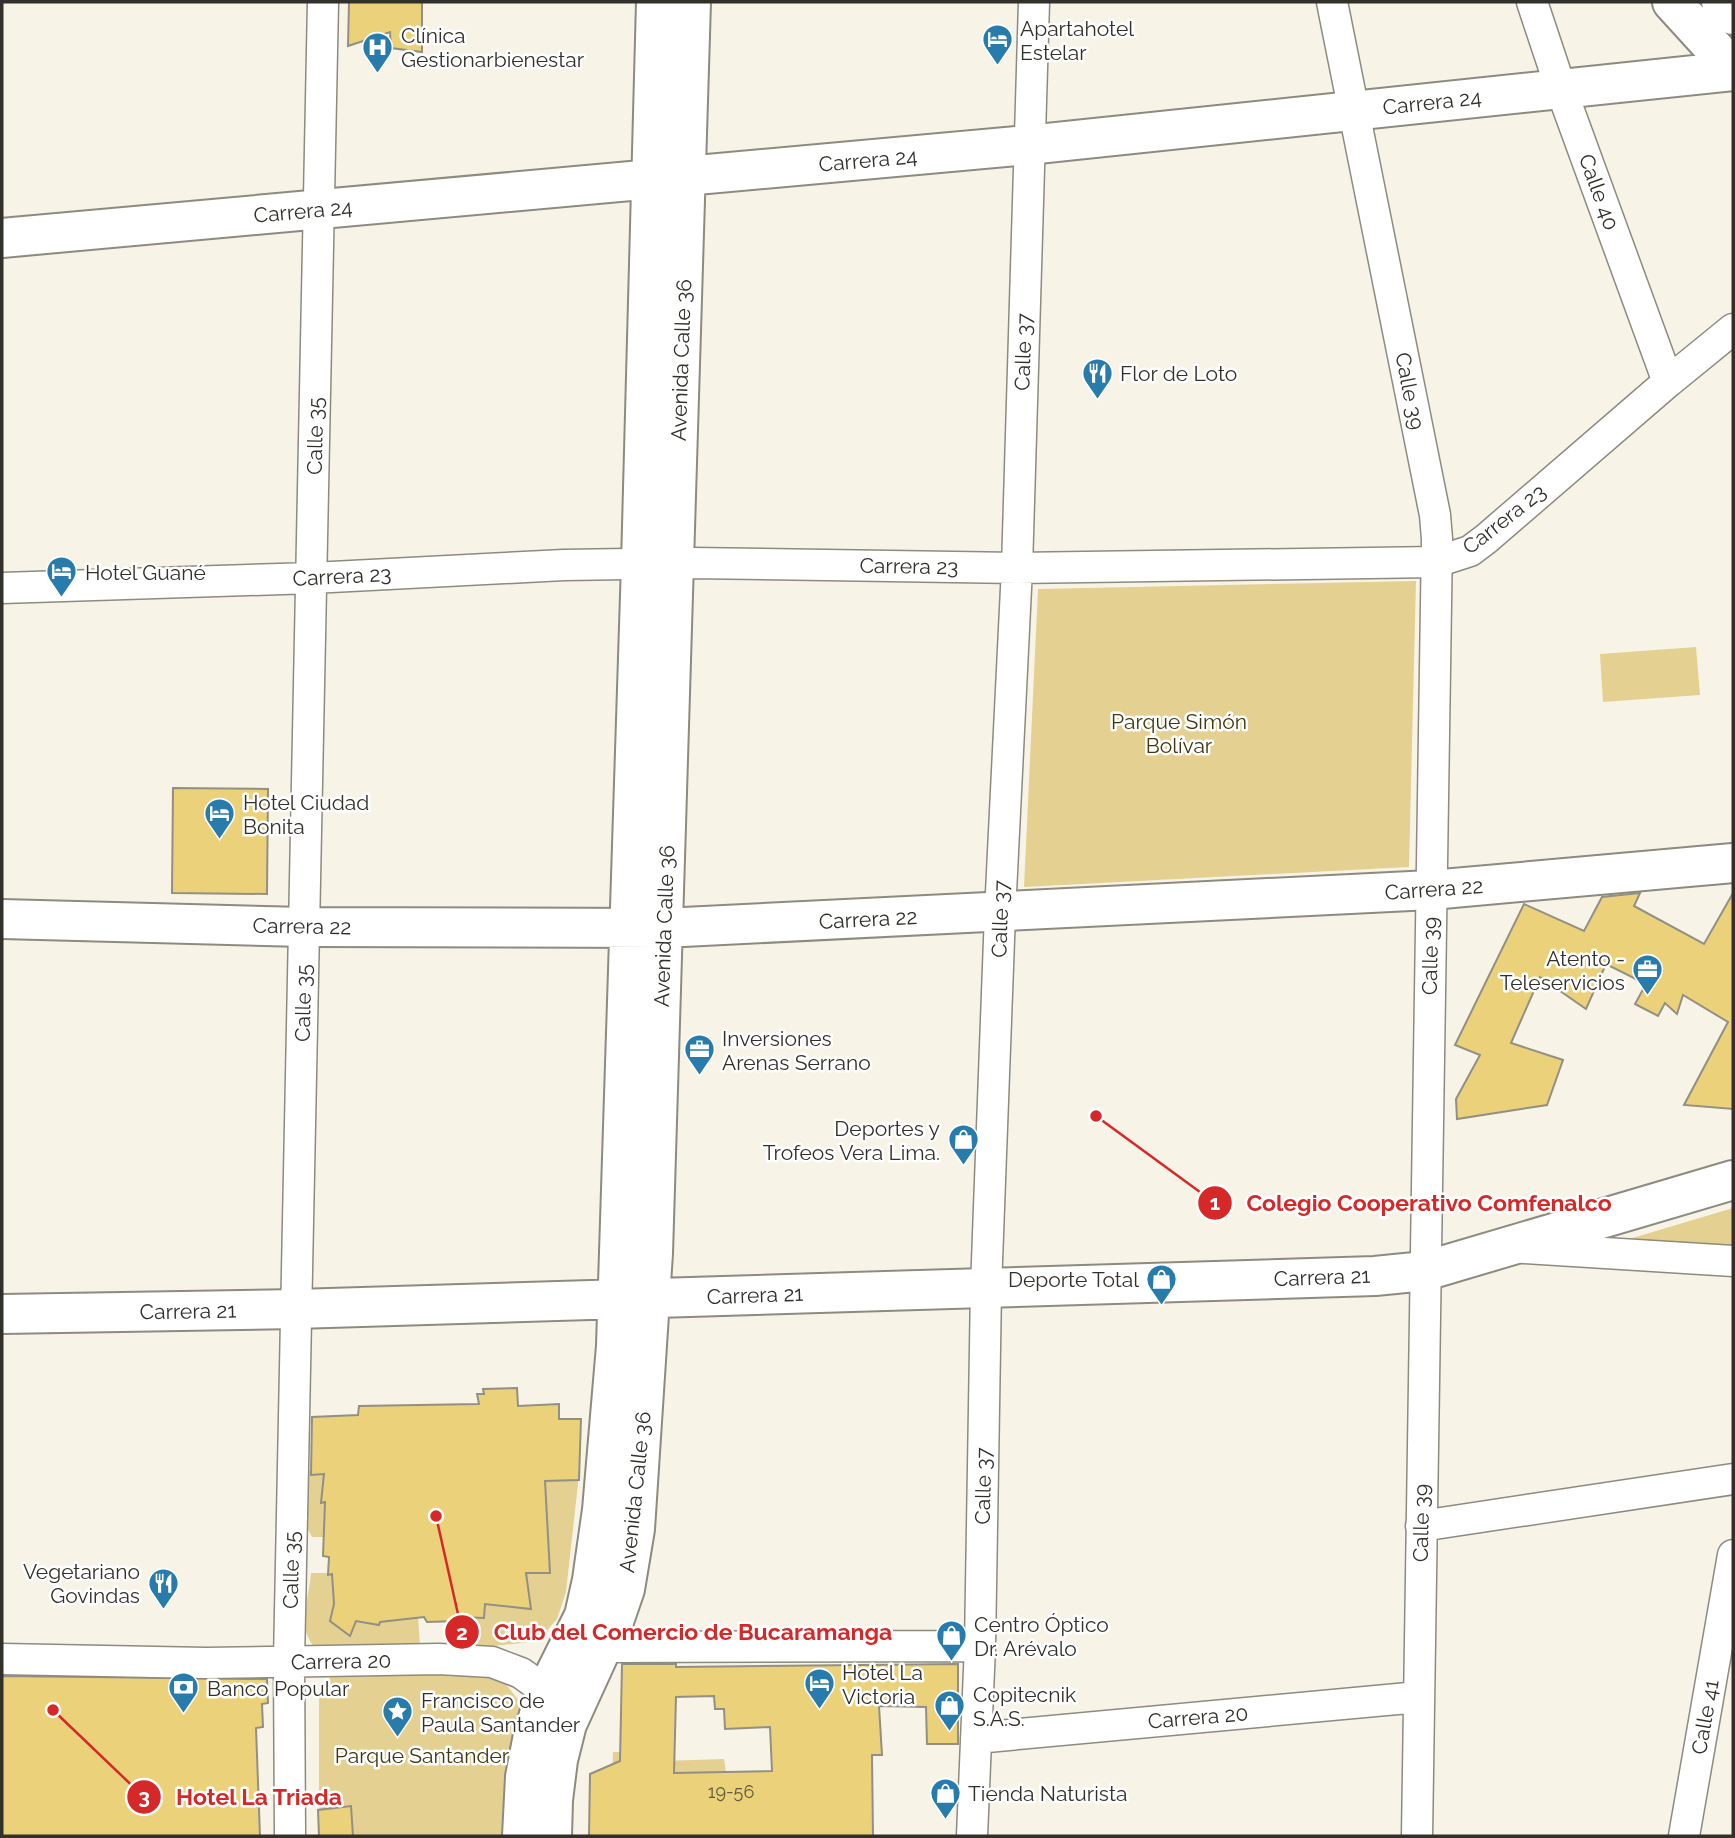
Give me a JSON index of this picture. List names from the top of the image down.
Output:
{
  "streets": {
    "street": [
      "Carrera 24",
      "Calle 40",
      "Calle 37",
      "Avenida Calle 36",
      "Calle 39",
      "Calle 35",
      "Carrera 23",
      "Carrera 22",
      "Carrera 21",
      "Carrera 20",
      "Calle 41"
    ]
  },
  "crossings": [
    ["Carrera 24", "Calle 40"],
    ["Carrera 24", "Calle 37"],
    ["Carrera 24", "Avenida Calle 36"],
    ["Carrera 24", "Calle 39"],
    ["Carrera 24", "Calle 35"],
    ["Calle 40", "Carrera 23"],
    ["Calle 37", "Carrera 23"],
    ["Calle 37", "Carrera 22"],
    ["Calle 37", "Carrera 21"],
    ["Calle 37", "Carrera 20"],
    ["Avenida Calle 36", "Carrera 23"],
    ["Avenida Calle 36", "Carrera 22"],
    ["Avenida Calle 36", "Carrera 21"],
    ["Avenida Calle 36", "Carrera 20"],
    ["Calle 39", "Carrera 23"],
    ["Calle 39", "Carrera 22"],
    ["Calle 39", "Carrera 21"],
    ["Calle 39", "Carrera 20"],
    ["Calle 35", "Carrera 23"],
    ["Calle 35", "Carrera 22"],
    ["Calle 35", "Carrera 21"],
    ["Calle 35", "Carrera 20"]
  ],
  "parks": ["Parque Simón Bolívar", "Parque Santander"],
  "places": {
    "hotel": [
      "Apartahotel Estelar",
      "Hotel Guané",
      "Hotel Ciudad Bonita",
      "Hotel La Victoria"
    ],
    "hospital": ["Clínica Gestionarbienestar"],
    "restaurant": ["Flor de Loto", "Vegetariano Govindas"],
    "office": ["Atento - Teleservicios", "Inversiones Arenas Serrano"],
    "other": ["Colegio Cooperativo Comfenalco", "Club del Comercio de Bucaramanga", "Hotel La Triada"],
    "shop": [
      "Deportes y Trofeos Vera Lima.",
      "Deporte Total",
      "Centro Óptico Dr. Arévalo",
      "Copitecnik S.A.S.",
      "Tienda Naturista"
    ],
    "bank": ["Banco Popular"],
    "place": ["Francisco de Paula Santander"]
  },
  "house_numbers": ["19-56"]
}
